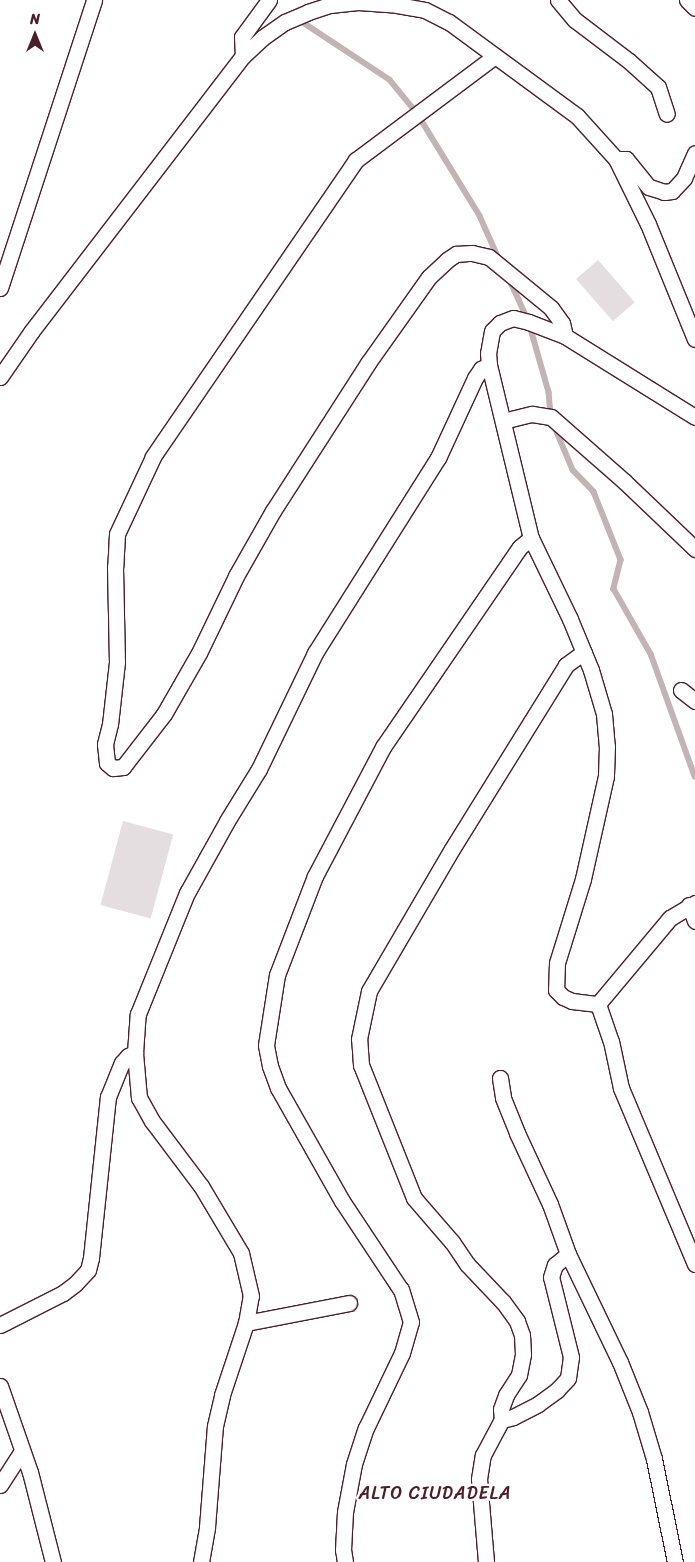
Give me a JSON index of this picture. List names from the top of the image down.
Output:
{
  "districts": ["ALTO CIUDADELA"],
  "north": "top"
}
